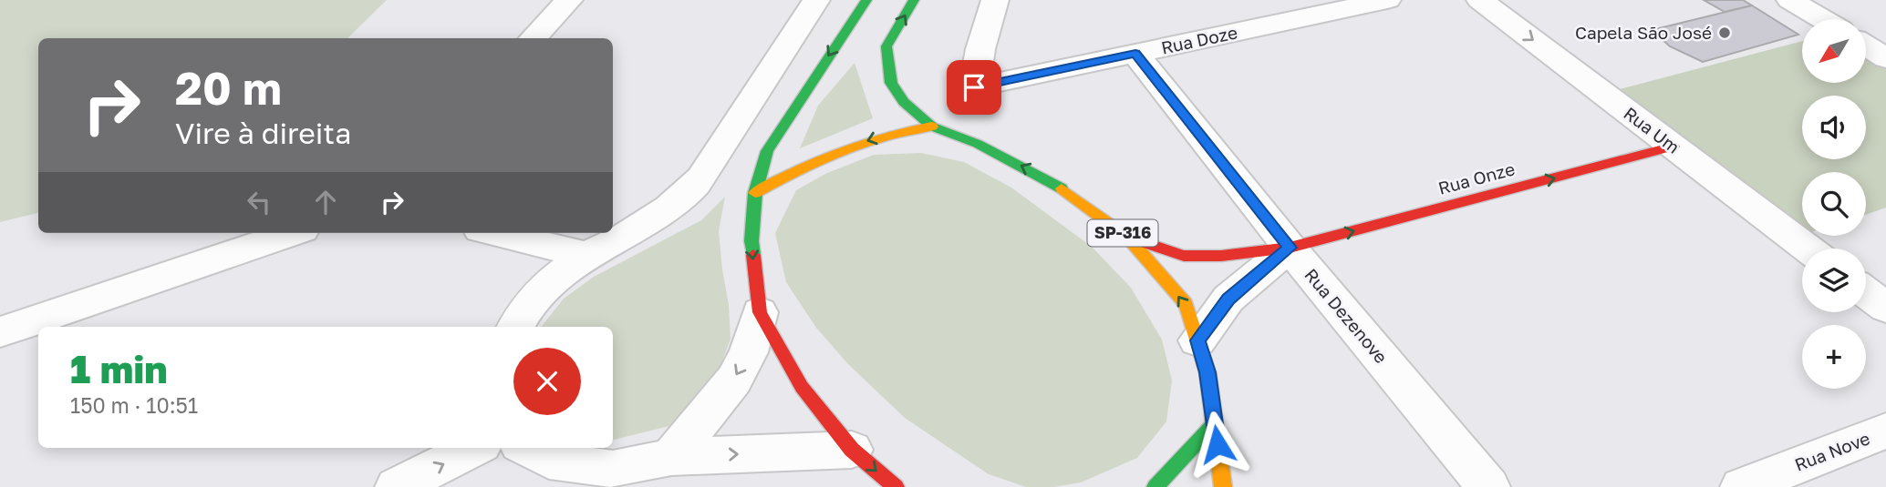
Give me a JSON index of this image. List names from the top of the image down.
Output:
{
  "streets": {
    "main road": ["Rua Onze", "SP-316"],
    "street": [
      "Rua Doze",
      "Rua Um",
      "Rua Dezenove",
      "Rua Nove"
    ]
  },
  "crossings": [
    ["Rua Doze", "Rua Dezenove"],
    ["Rua Um", "Rua Onze"],
    ["Rua Onze", "SP-316"],
    ["Rua Onze", "Rua Dezenove"]
  ],
  "one_way": ["Rua Um", "Rua Onze"],
  "places": ["Capela São José"],
  "north": "bottom left",
  "page": {
    "map_buttons": "+",
    "turn": ["20 m", "Vire à direita"],
    "heading": ["1 min", "150 m · 10:51"]
  }
}
